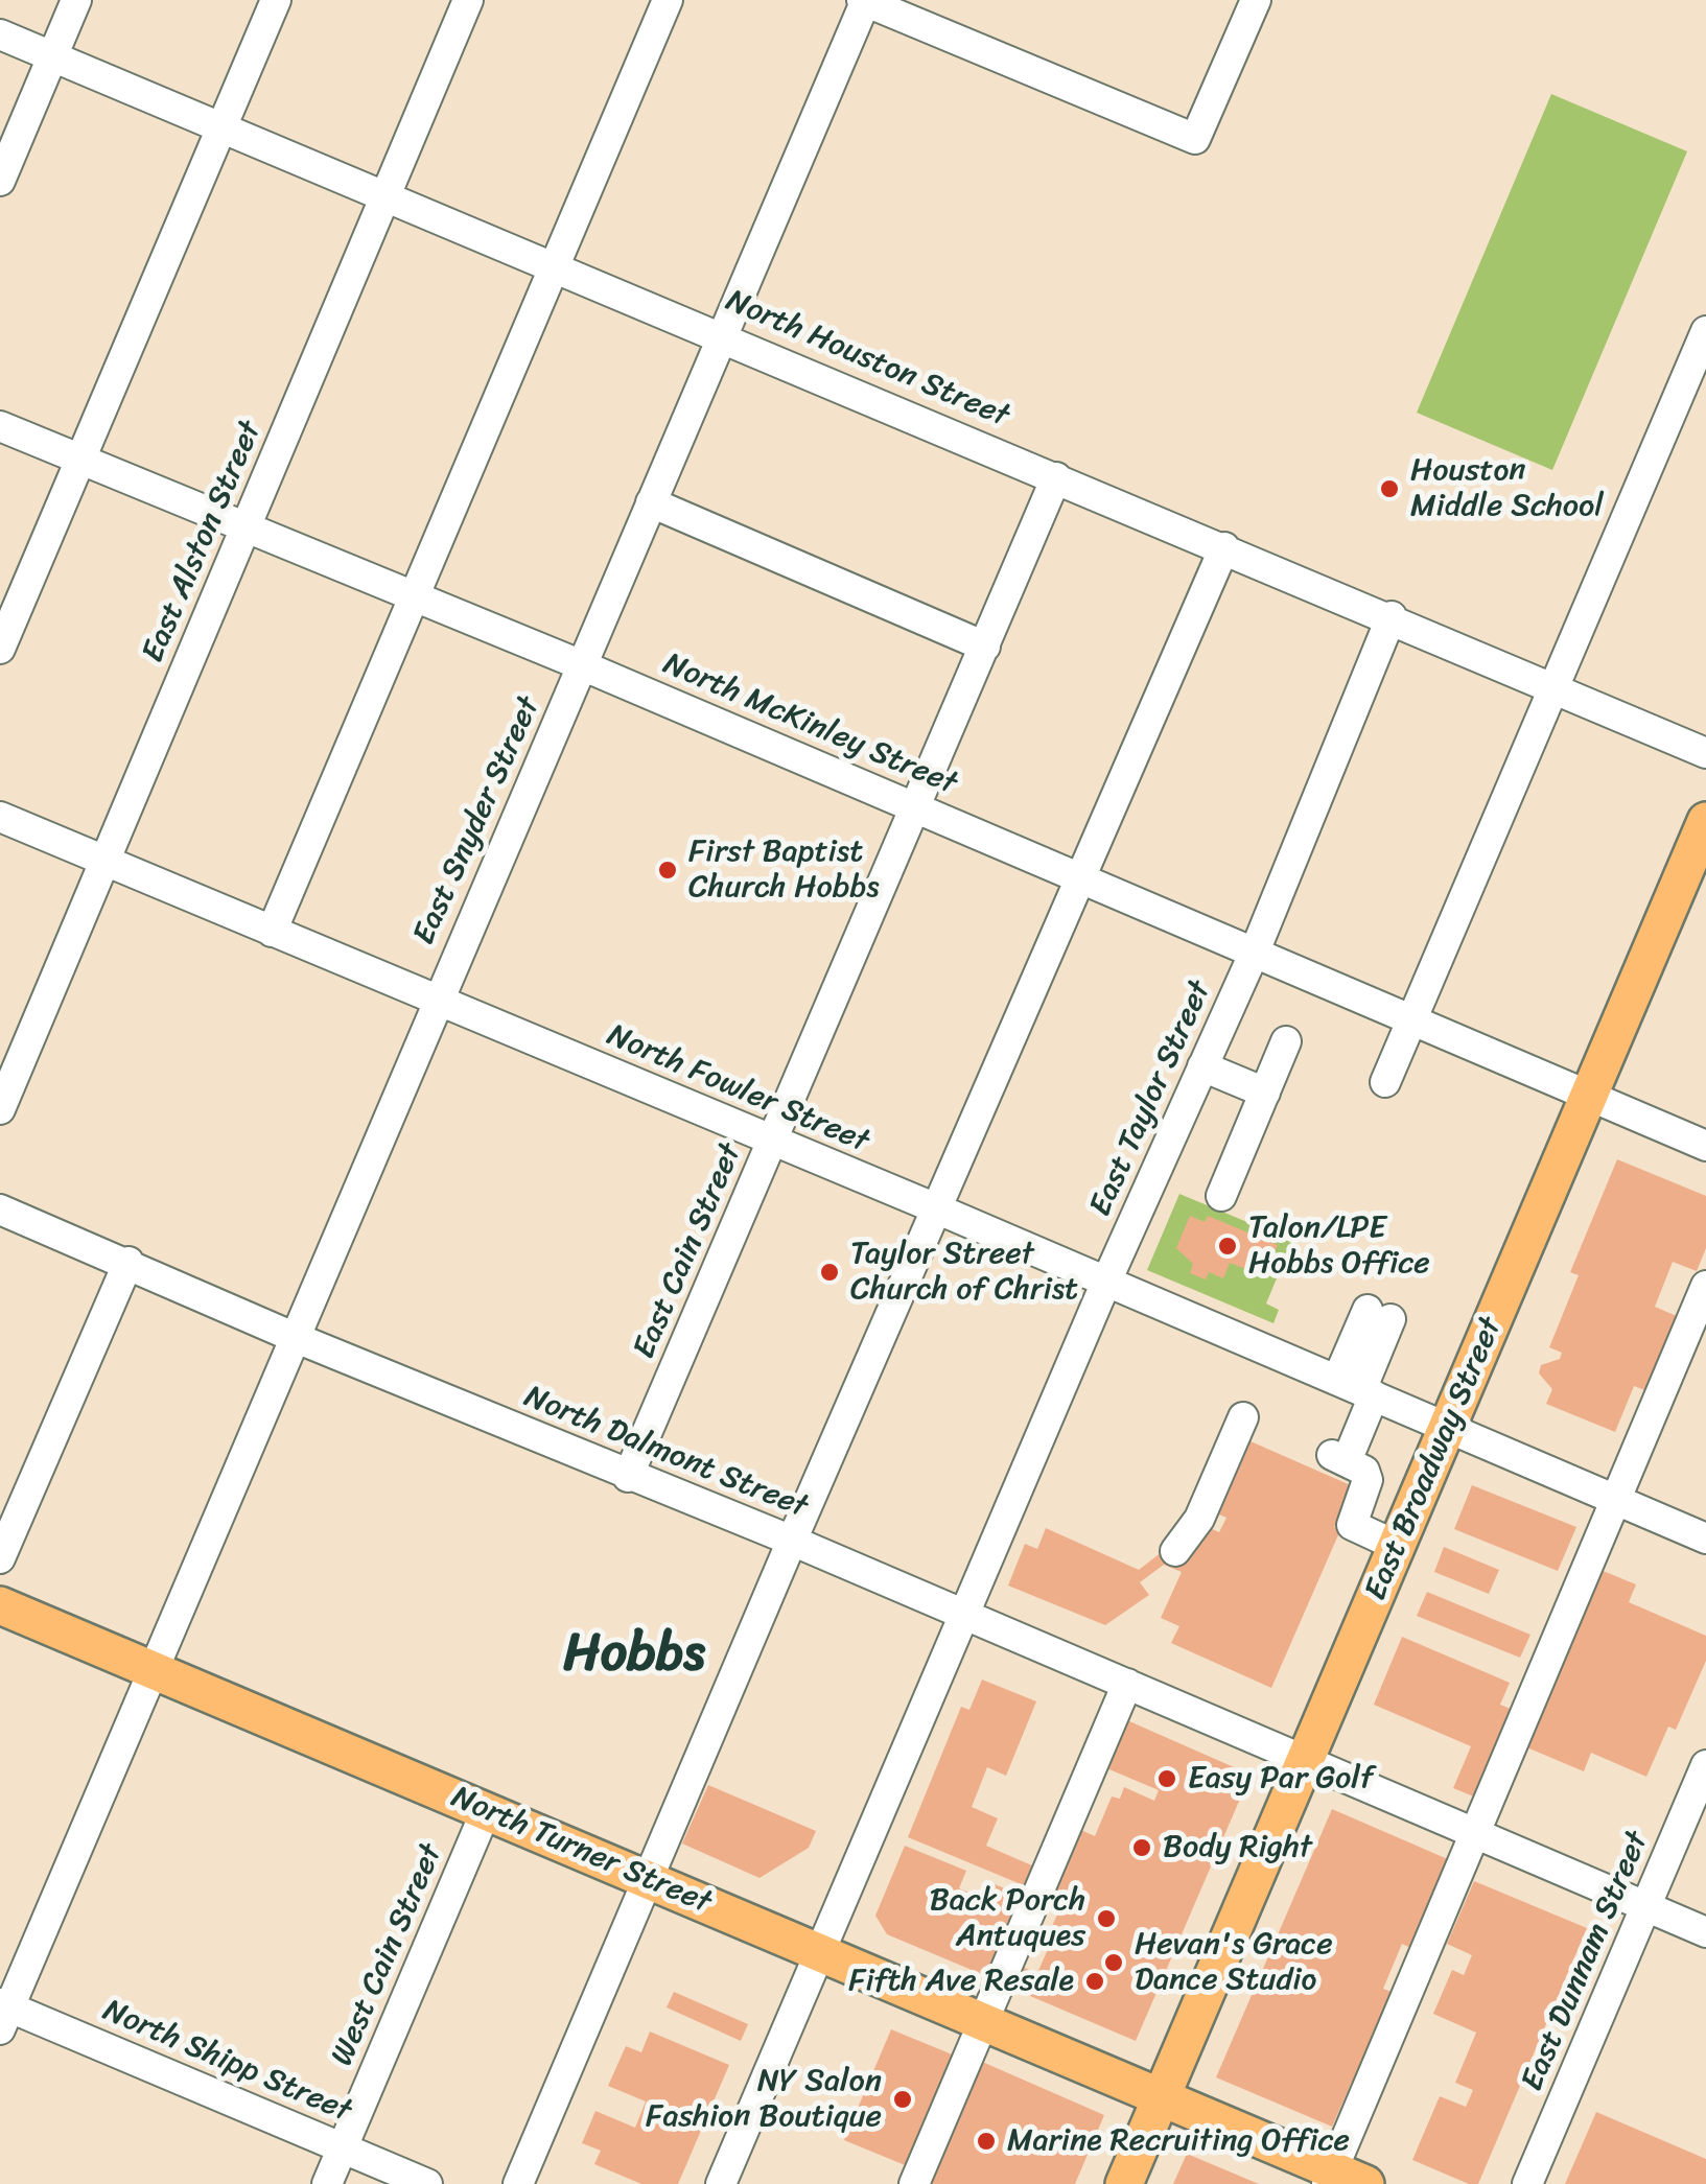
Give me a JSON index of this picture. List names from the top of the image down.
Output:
{
  "streets": {
    "main road": ["East Broadway Street", "North Turner Street"],
    "street": [
      "North Houston Street",
      "East Alston Street",
      "North McKinley Street",
      "East Snyder Street",
      "North Fowler Street",
      "East Taylor Street",
      "East Cain Street",
      "North Dalmont Street",
      "West Cain Street",
      "East Dunnam Street",
      "North Shipp Street"
    ]
  },
  "crossings": [
    ["North Houston Street", "East Alston Street"],
    ["North Houston Street", "East Snyder Street"],
    ["North Houston Street", "East Taylor Street"],
    ["North Houston Street", "East Cain Street"],
    ["East Alston Street", "North McKinley Street"],
    ["East Alston Street", "North Fowler Street"],
    ["North McKinley Street", "East Snyder Street"],
    ["North McKinley Street", "East Taylor Street"],
    ["North McKinley Street", "East Cain Street"],
    ["North McKinley Street", "East Broadway Street"],
    ["East Snyder Street", "North Fowler Street"],
    ["East Snyder Street", "North Dalmont Street"],
    ["East Snyder Street", "North Turner Street"],
    ["East Snyder Street", "North Shipp Street"],
    ["North Fowler Street", "East Taylor Street"],
    ["North Fowler Street", "East Cain Street"],
    ["North Fowler Street", "East Broadway Street"],
    ["East Taylor Street", "North Dalmont Street"],
    ["East Taylor Street", "North Turner Street"],
    ["East Cain Street", "North Dalmont Street"],
    ["North Dalmont Street", "East Broadway Street"],
    ["North Dalmont Street", "East Dunnam Street"],
    ["East Broadway Street", "North Turner Street"],
    ["North Turner Street", "West Cain Street"],
    ["West Cain Street", "North Shipp Street"]
  ],
  "districts": ["Hobbs"],
  "places": [
    "Houston Middle School",
    "First Baptist Church Hobbs",
    "Talon/LPE Hobbs Office",
    "Taylor Street Church of Christ",
    "Easy Par Golf",
    "Body Right",
    "Back Porch Antuques",
    "Hevan's Grace Dance Studio",
    "Fifth Ave Resale",
    "NY Salon Fashion Boutique",
    "Marine Recruiting Office"
  ]
}
